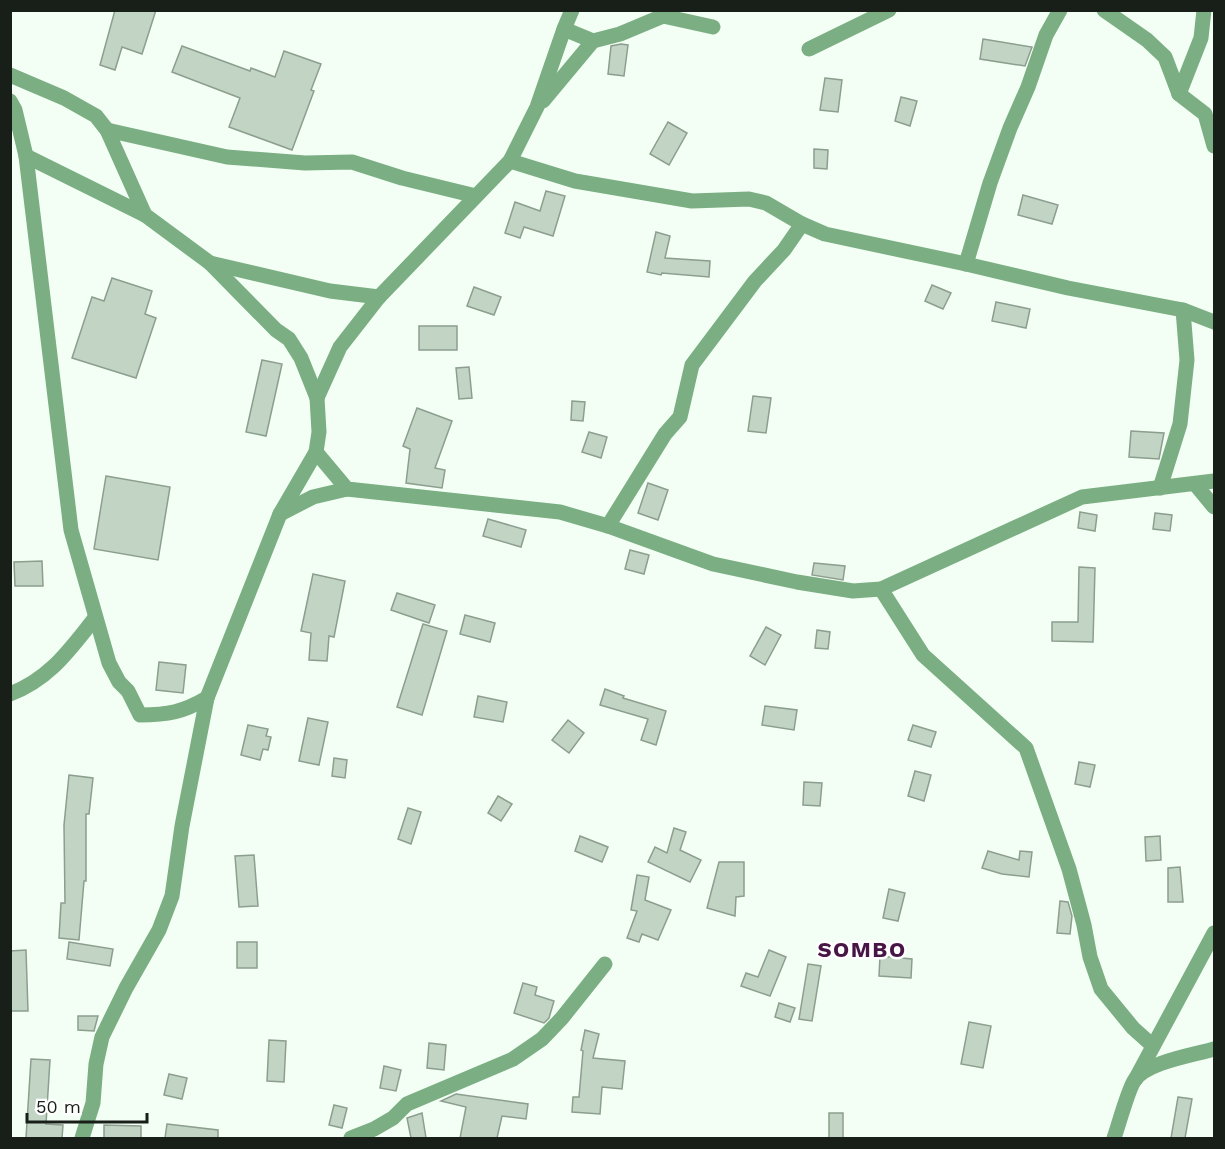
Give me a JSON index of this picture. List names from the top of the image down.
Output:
{
  "districts": ["SOMBO"],
  "scale_bar": "50 m"
}
